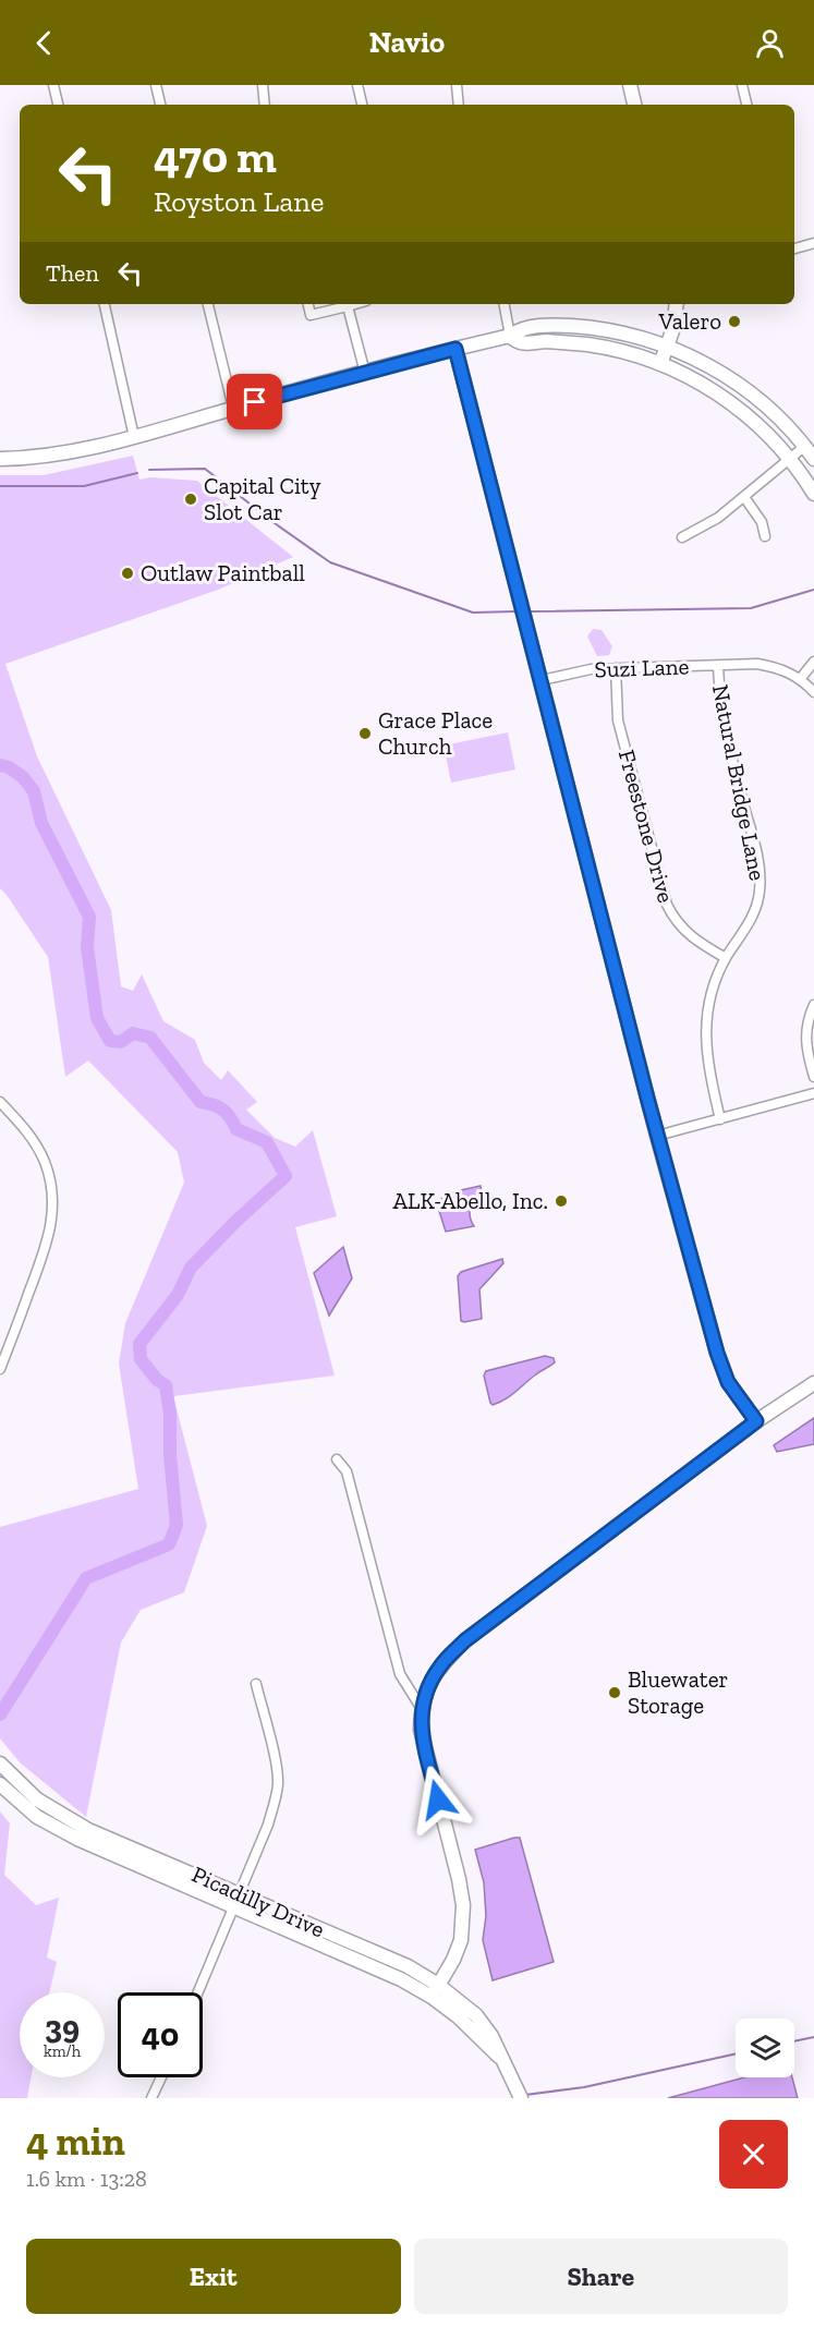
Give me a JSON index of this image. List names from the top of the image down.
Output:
{
  "streets": {
    "street": [
      "Suzi Lane",
      "Natural Bridge Lane",
      "Freestone Drive",
      "Picadilly Drive"
    ]
  },
  "crossings": [
    ["Suzi Lane", "Natural Bridge Lane"],
    ["Suzi Lane", "Freestone Drive"],
    ["Natural Bridge Lane", "Freestone Drive"]
  ],
  "places": [
    "Valero",
    "Capital City Slot Car",
    "Outlaw Paintball",
    "Grace Place Church",
    "ALK-Abello, Inc.",
    "Bluewater Storage"
  ],
  "page": {
    "header": "Navio",
    "turn": ["470 m", "Royston Lane"],
    "then": "Then",
    "speed": "39 km/h",
    "limit": "40",
    "heading": ["4 min", "1.6 km · 13:28"],
    "buttons": ["Exit", "Share"]
  }
}
